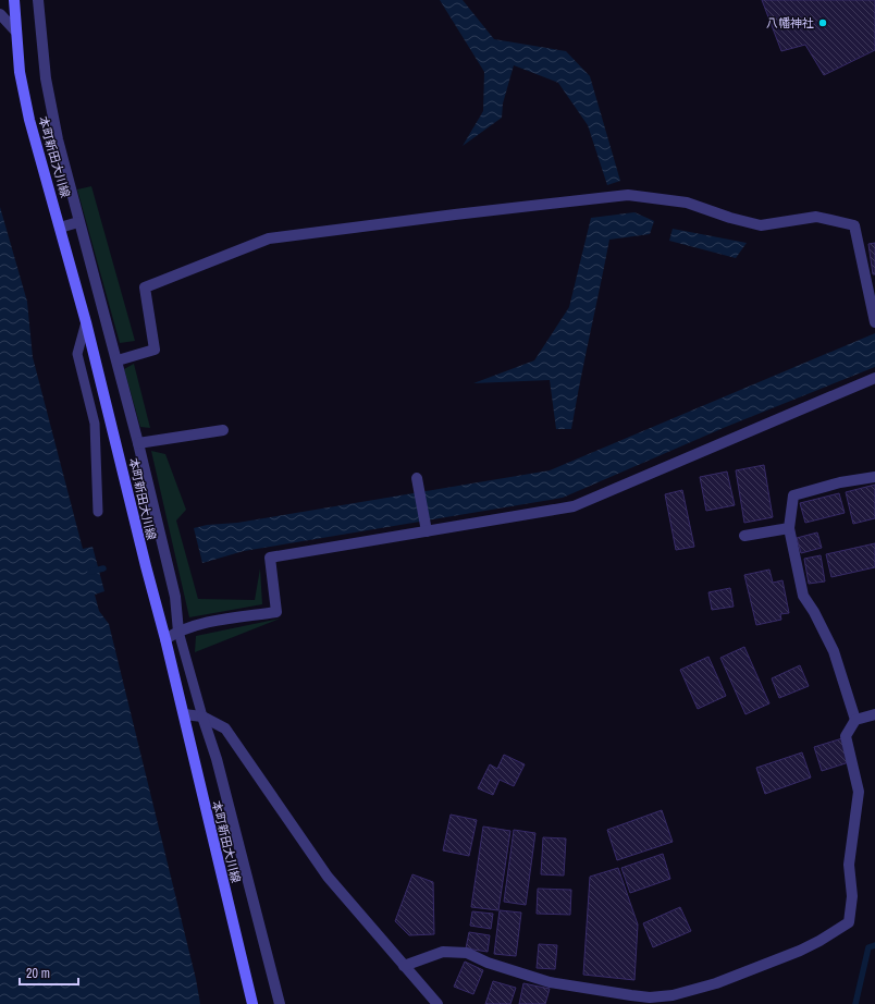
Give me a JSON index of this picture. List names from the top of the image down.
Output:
{
  "streets": {
    "main road": ["本町新田大川線"]
  },
  "places": ["八幡神社"],
  "scale_bar": "20 m"
}
